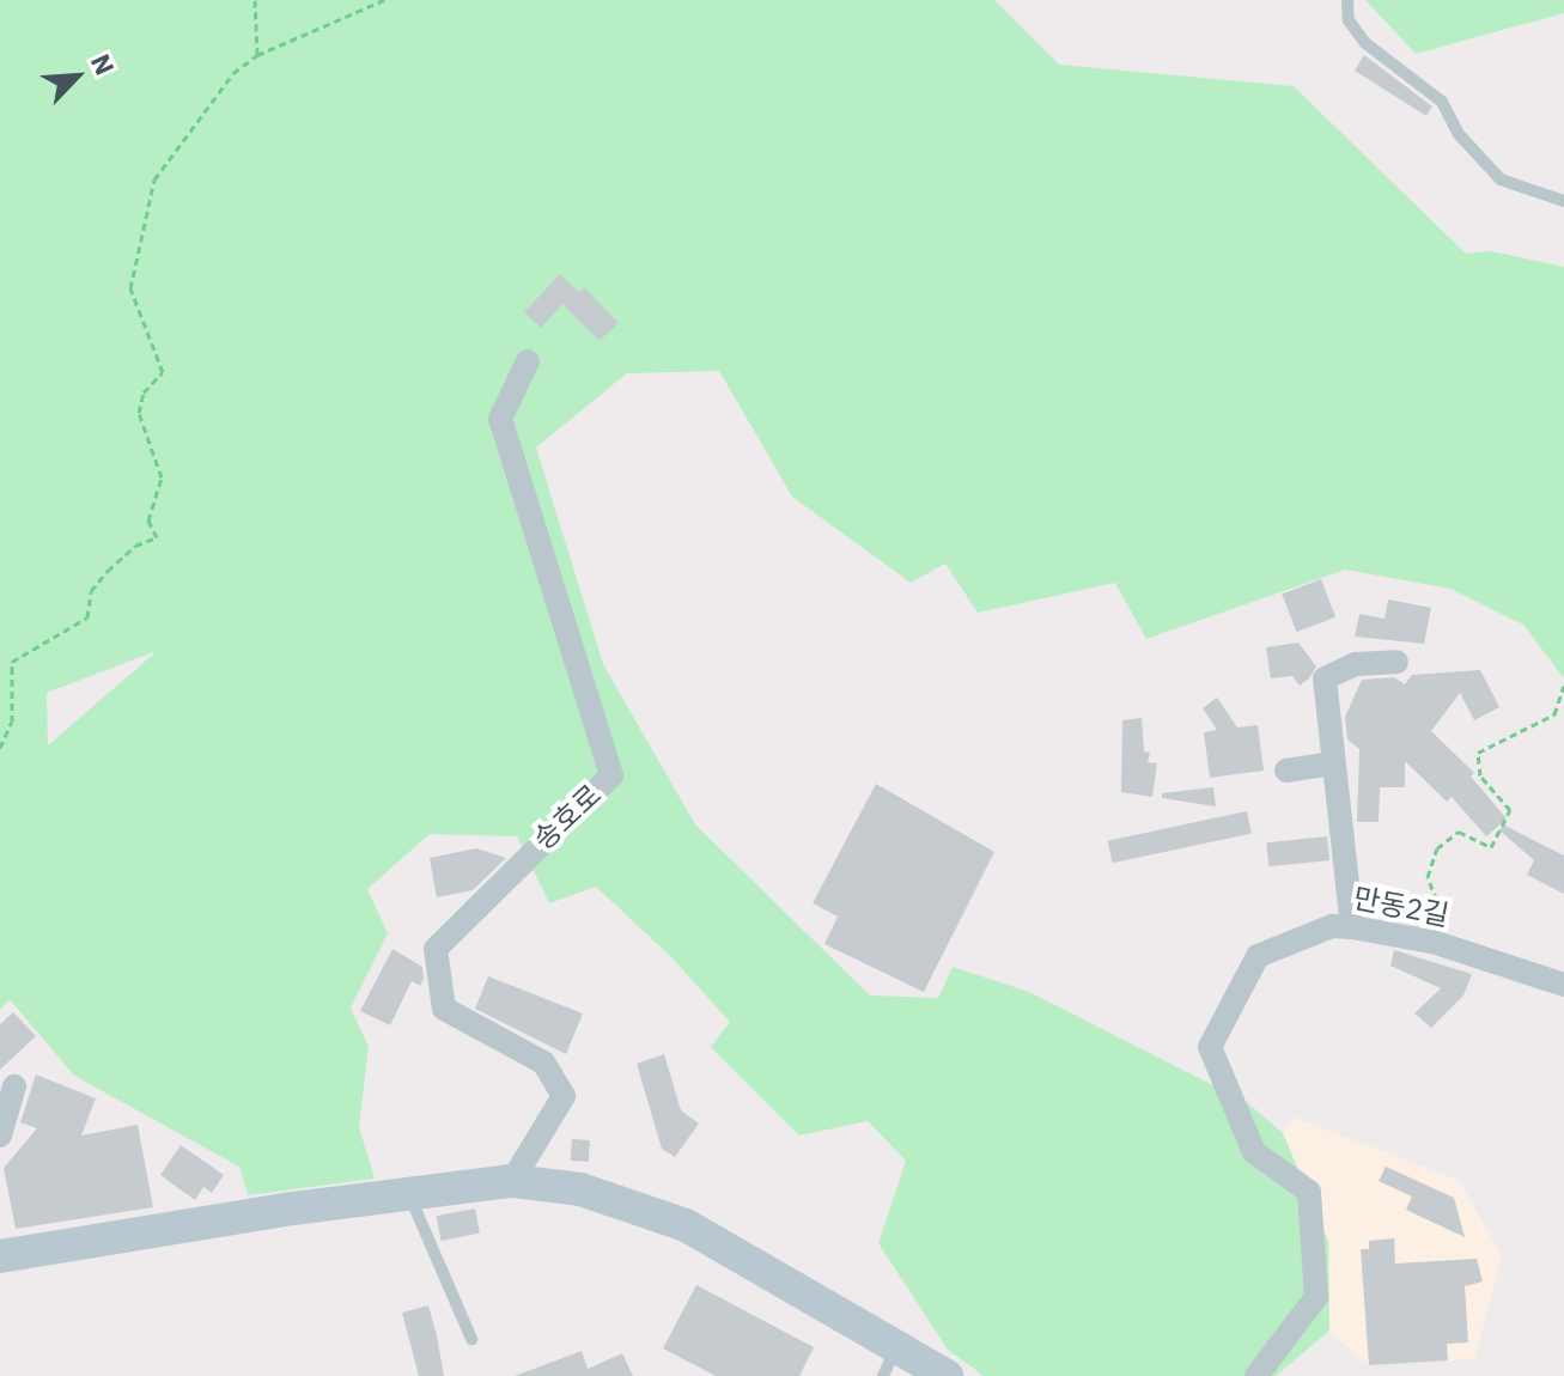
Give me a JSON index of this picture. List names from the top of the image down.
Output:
{
  "streets": {
    "street": ["송호로", "만동2길"]
  },
  "north": "top right"
}
